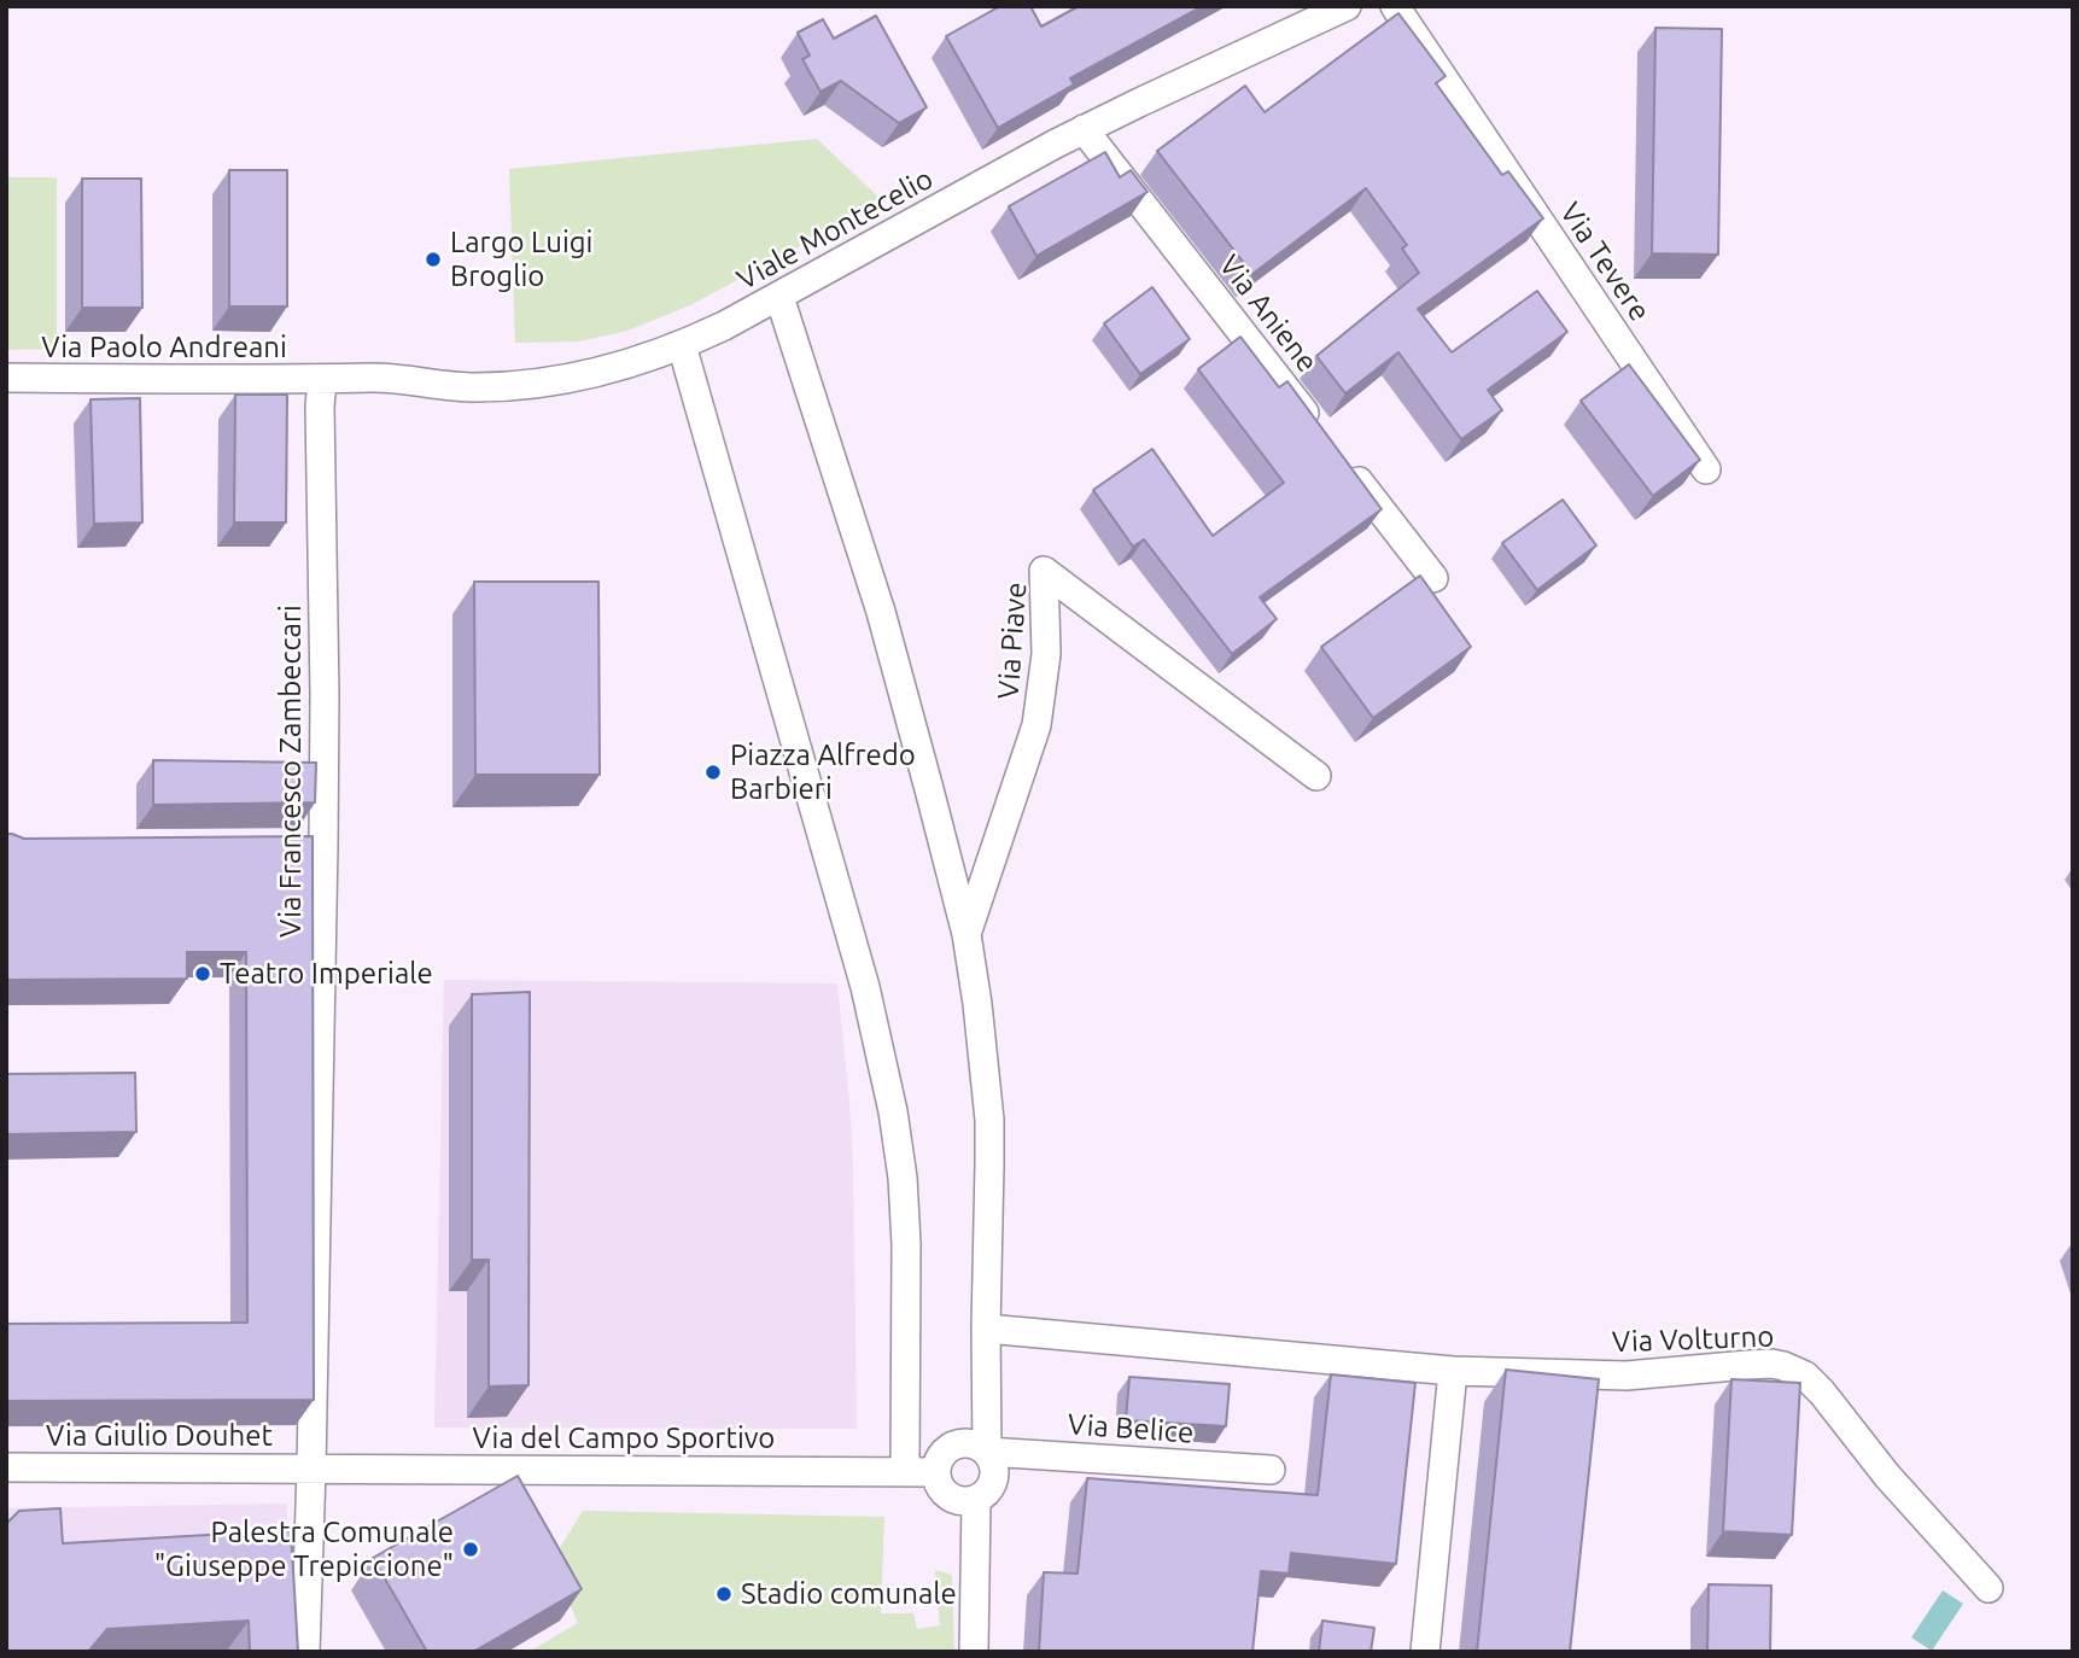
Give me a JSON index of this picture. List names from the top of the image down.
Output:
{
  "streets": {
    "street": [
      "Viale Montecelio",
      "Via Tevere",
      "Via Aniene",
      "Via Paolo Andreani",
      "Via Piave",
      "Via Francesco Zambeccari",
      "Via Volturno",
      "Via Belice",
      "Via Giulio Douhet",
      "Via del Campo Sportivo"
    ]
  },
  "crossings": [
    ["Viale Montecelio", "Via Aniene"],
    ["Viale Montecelio", "Via Paolo Andreani"],
    ["Viale Montecelio", "Via Francesco Zambeccari"],
    ["Via Paolo Andreani", "Via Francesco Zambeccari"],
    ["Via Francesco Zambeccari", "Via Giulio Douhet"],
    ["Via Francesco Zambeccari", "Via del Campo Sportivo"],
    ["Via Belice", "Via del Campo Sportivo"],
    ["Via Giulio Douhet", "Via del Campo Sportivo"]
  ],
  "places": [
    "Largo Luigi Broglio",
    "Piazza Alfredo Barbieri",
    "Teatro Imperiale",
    "Palestra Comunale \"Giuseppe Trepiccione\"",
    "Stadio comunale"
  ]
}
